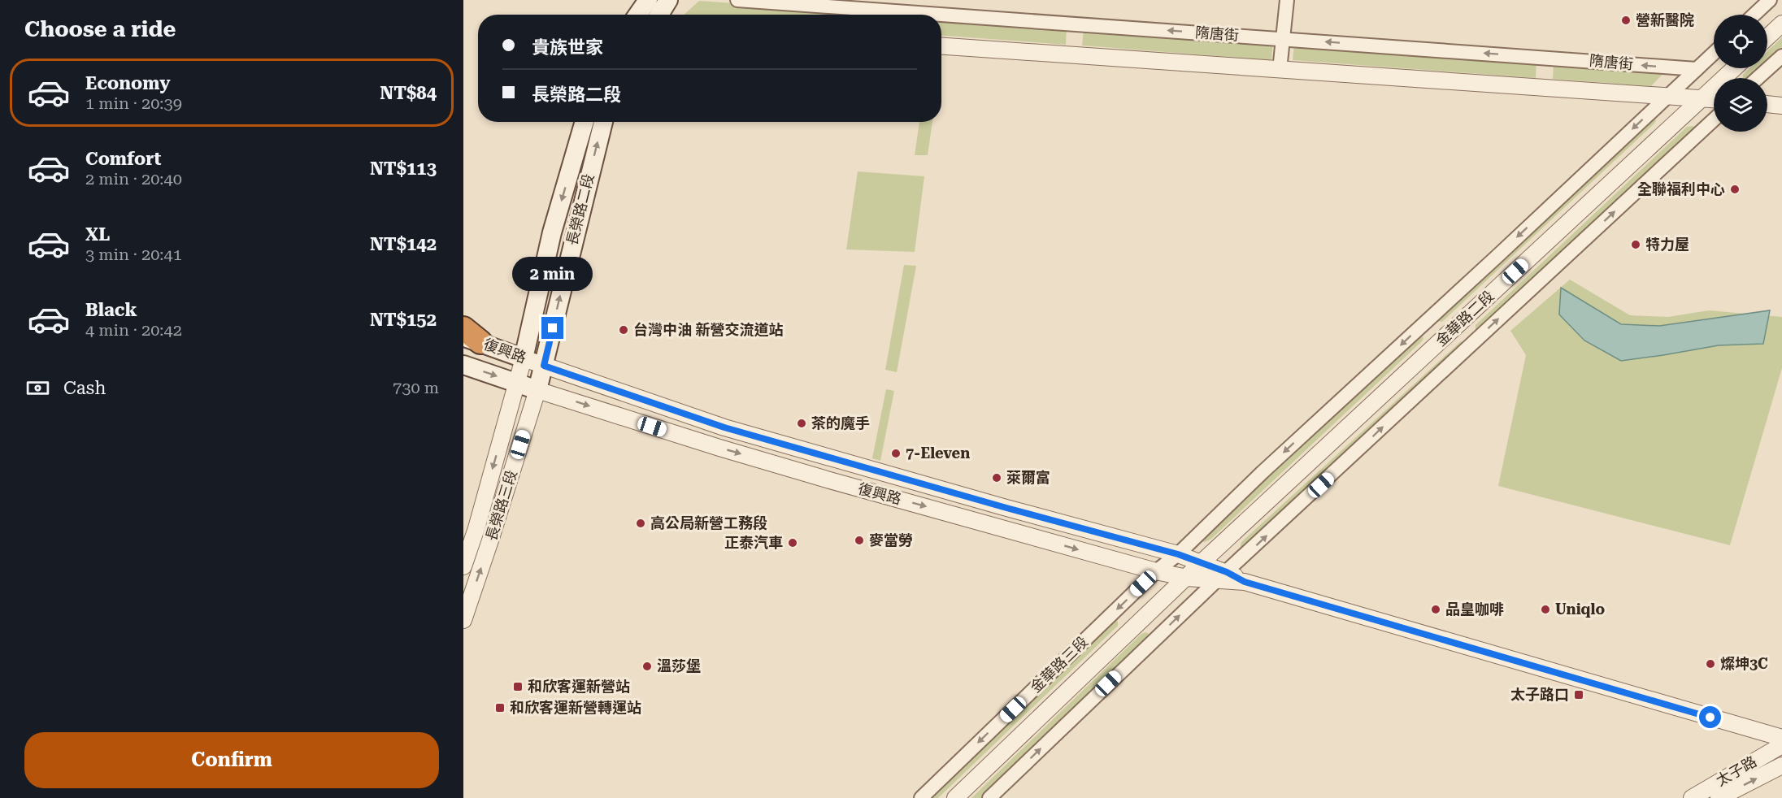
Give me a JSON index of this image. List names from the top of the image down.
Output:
{
  "streets": {
    "main road": ["長榮路二段", "復興路"],
    "street": [
      "隋唐街",
      "金華路二段",
      "長榮路三段",
      "金華路三段",
      "太子路"
    ]
  },
  "crossings": [
    ["隋唐街", "金華路二段"],
    ["長榮路二段", "復興路"],
    ["長榮路二段", "長榮路三段"],
    ["金華路二段", "復興路"],
    ["金華路二段", "金華路三段"],
    ["復興路", "長榮路三段"],
    ["復興路", "金華路三段"]
  ],
  "places": {
    "other": [
      "營新醫院",
      "全聯福利中心",
      "特力屋",
      "台灣中油 新營交流道站",
      "茶的魔手",
      "7-Eleven",
      "萊爾富",
      "高公局新營工務段",
      "麥當勞",
      "正泰汽車",
      "品皇咖啡",
      "Uniqlo",
      "燦坤3C",
      "溫莎堡"
    ],
    "transit": ["和欣客運新營站", "太子路口", "和欣客運新營轉運站"]
  },
  "page": {
    "heading": "Choose a ride",
    "banner": ["貴族世家", "長榮路二段"],
    "list": [
      {
        "name": "Economy",
        "note": "1 min · 20:39",
        "value": "NT$84"
      },
      {
        "name": "Comfort",
        "note": "2 min · 20:40",
        "value": "NT$113"
      },
      {
        "name": "XL",
        "note": "3 min · 20:41",
        "value": "NT$142"
      },
      {
        "name": "Black",
        "note": "4 min · 20:42",
        "value": "NT$152"
      }
    ],
    "bubble": "2 min",
    "pay": ["Cash", "730 m"],
    "buttons": "Confirm"
  }
}
